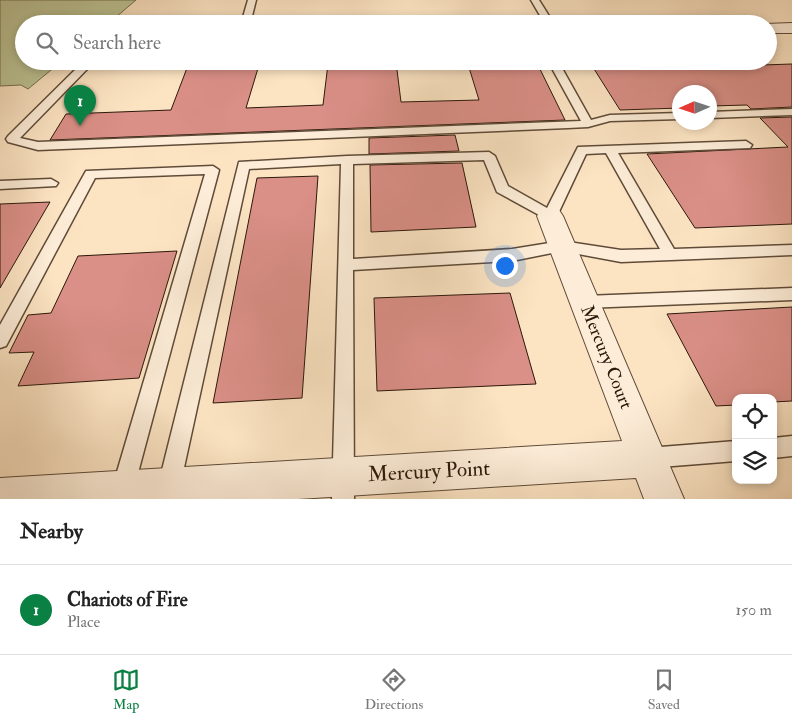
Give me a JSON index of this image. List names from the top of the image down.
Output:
{
  "streets": {
    "street": ["Mercury Court", "Mercury Point"]
  },
  "crossings": [
    ["Mercury Court", "Mercury Point"]
  ],
  "north": "left",
  "page": {
    "search": "Search here",
    "pins": "1",
    "heading": "Nearby",
    "list": [
      {
        "mark": "1",
        "name": "Chariots of Fire",
        "note": "Place",
        "value": "150 m"
      }
    ],
    "nav": ["Map", "Directions", "Saved"]
  }
}
